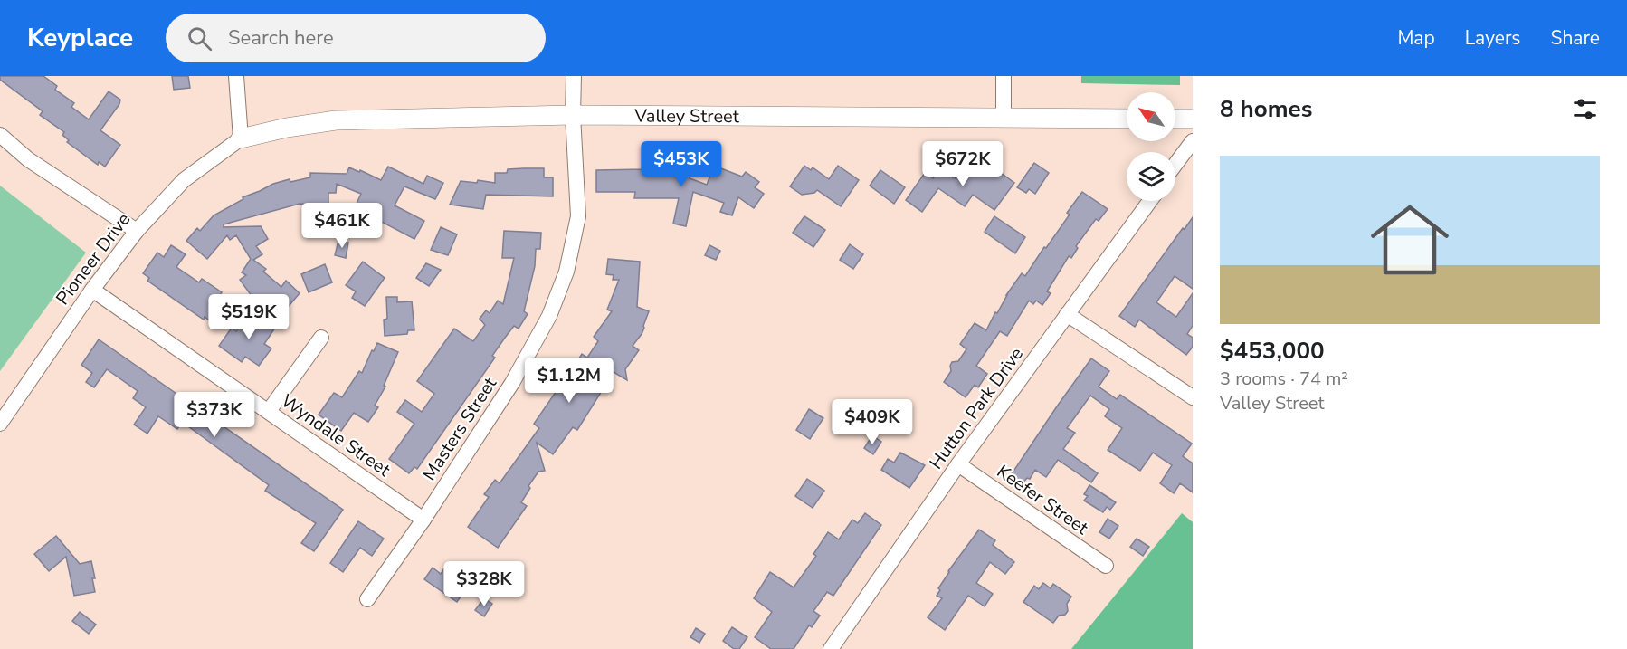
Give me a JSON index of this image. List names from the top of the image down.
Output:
{
  "streets": {
    "main road": ["Valley Street"],
    "street": [
      "Pioneer Drive",
      "Hutton Park Drive",
      "Masters Street",
      "Wyndale Street",
      "Keefer Street"
    ]
  },
  "crossings": [
    ["Valley Street", "Pioneer Drive"],
    ["Valley Street", "Masters Street"],
    ["Pioneer Drive", "Wyndale Street"],
    ["Hutton Park Drive", "Keefer Street"],
    ["Masters Street", "Wyndale Street"]
  ],
  "north": "top left",
  "page": {
    "header": "Keyplace",
    "search": "Search here",
    "nav": ["Map", "Layers", "Share"],
    "heading": "8 homes",
    "price": [
      "$453K",
      "$672K",
      "$461K",
      "$519K",
      "$1.12M",
      "$373K",
      "$409K",
      "$328K"
    ],
    "list": [
      {
        "name": "$453,000",
        "note": "3 rooms · 74 m² · Valley Street"
      }
    ]
  }
}
